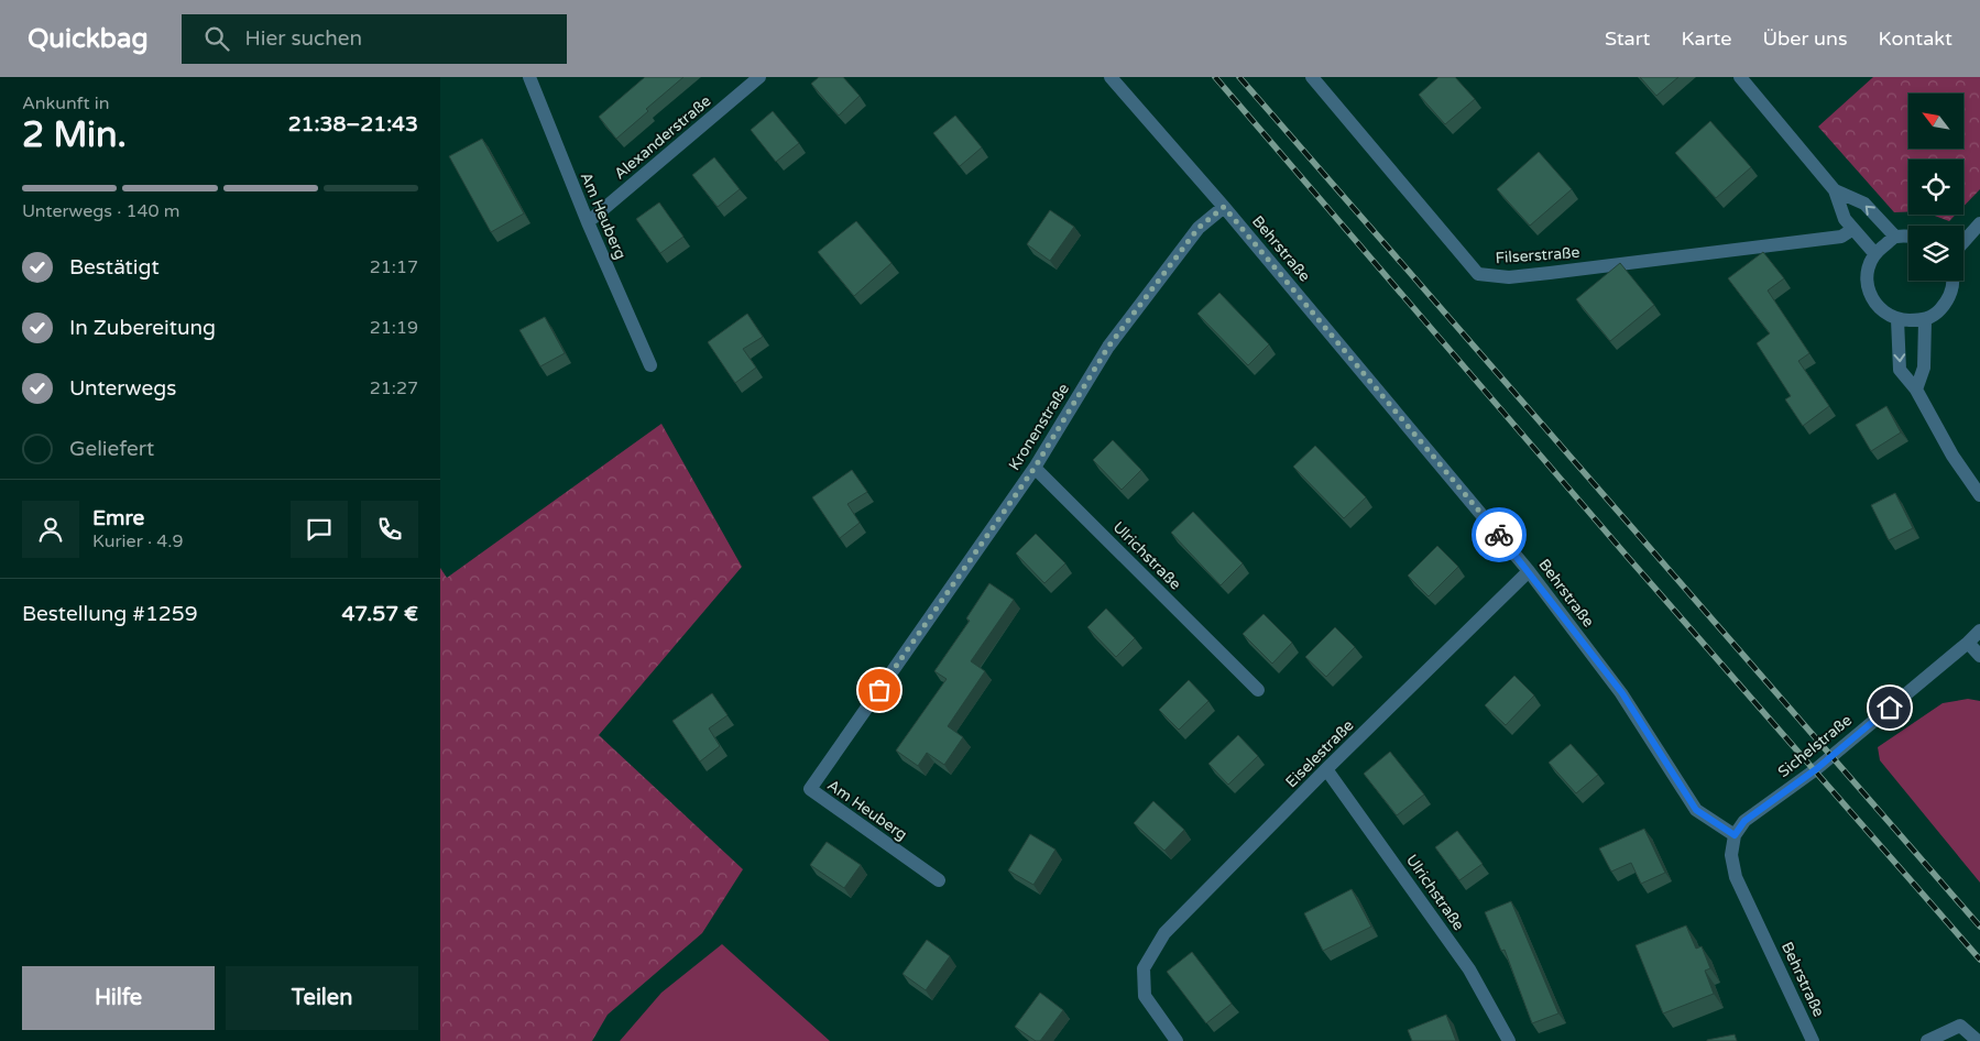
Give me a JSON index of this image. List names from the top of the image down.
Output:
{
  "streets": {
    "street": [
      "Alexanderstraße",
      "Am Heuberg",
      "Behrstraße",
      "Filserstraße",
      "Kronenstraße",
      "Ulrichstraße",
      "Sichelstraße",
      "Eiselestraße"
    ]
  },
  "crossings": [
    ["Alexanderstraße", "Am Heuberg"],
    ["Am Heuberg", "Kronenstraße"],
    ["Behrstraße", "Kronenstraße"],
    ["Behrstraße", "Sichelstraße"],
    ["Behrstraße", "Eiselestraße"],
    ["Kronenstraße", "Ulrichstraße"],
    ["Ulrichstraße", "Eiselestraße"]
  ],
  "north": "top left",
  "page": {
    "header": "Quickbag",
    "search": "Hier suchen",
    "nav": [
      "Start",
      "Karte",
      "Über uns",
      "Kontakt"
    ],
    "heading": ["2 Min.", "Ankunft in", "21:38–21:43"],
    "panel": [
      "Emre",
      "Kurier · 4.9",
      "Bestellung #1259",
      "47.57 €"
    ],
    "bar": "Unterwegs · 140 m",
    "list": [
      ["Bestätigt", "21:17"],
      ["In Zubereitung", "21:19"],
      ["Unterwegs", "21:27"],
      "Geliefert"
    ],
    "buttons": ["Hilfe", "Teilen"]
  }
}
